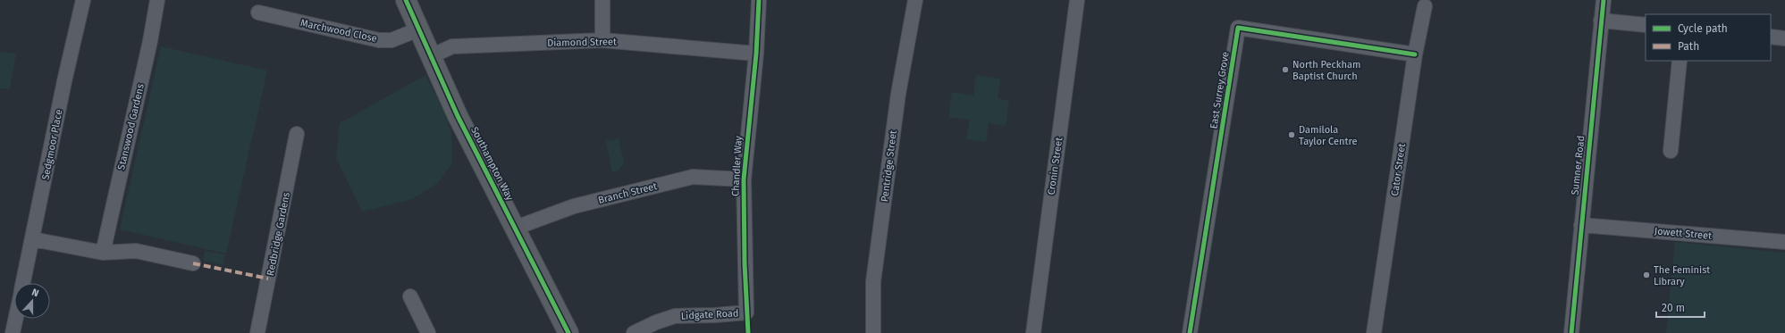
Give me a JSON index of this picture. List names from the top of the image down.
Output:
{
  "streets": {
    "main road": ["Southampton Way"],
    "street": [
      "Marchwood Close",
      "Diamond Street",
      "East Surrey Grove",
      "Stanswood Gardens",
      "Sedgmoor Place",
      "Sumner Road",
      "Chandler Way",
      "Pentridge Street",
      "Cronin Street",
      "Cator Street",
      "Branch Street",
      "Jowett Street",
      "Redbridge Gardens",
      "Lidgate Road"
    ]
  },
  "crossings": [
    ["Marchwood Close", "Southampton Way"],
    ["Diamond Street", "Southampton Way"],
    ["Diamond Street", "Chandler Way"],
    ["East Surrey Grove", "Cator Street"],
    ["Southampton Way", "Branch Street"],
    ["Sumner Road", "Jowett Street"],
    ["Chandler Way", "Branch Street"],
    ["Chandler Way", "Lidgate Road"]
  ],
  "places": ["North Peckham Baptist Church", "Damilola Taylor Centre", "The Feminist Library"],
  "legend": ["Cycle path", "Path"],
  "scale_bar": "20 m",
  "north": "top"
}
